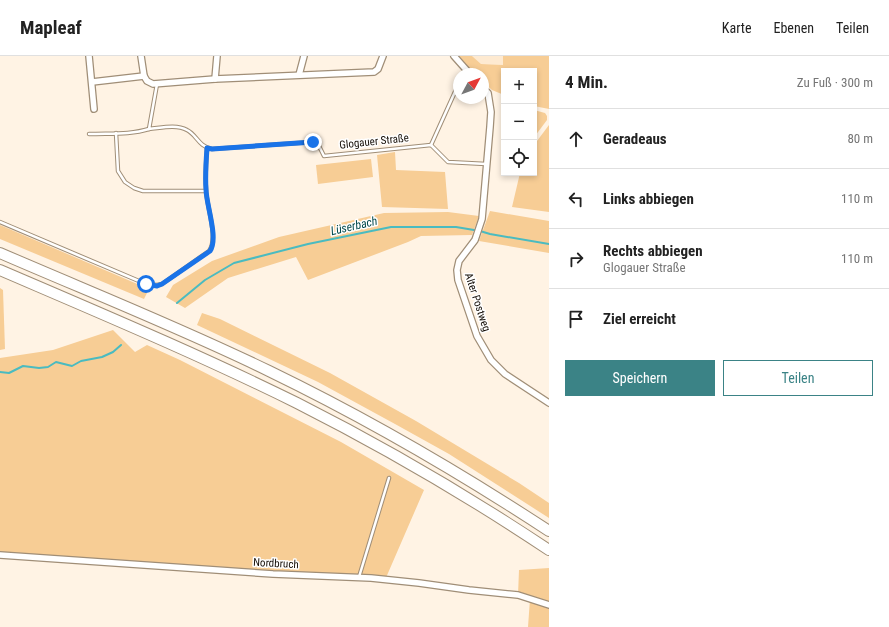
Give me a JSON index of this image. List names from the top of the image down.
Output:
{
  "streets": {
    "street": ["Alter Postweg", "Nordbruch"],
    "lane": ["Glogauer Straße"]
  },
  "water": ["Lüserbach"],
  "north": "top right",
  "page": {
    "header": "Mapleaf",
    "nav": ["Karte", "Ebenen", "Teilen"],
    "heading": ["4 Min.", "Zu Fuß · 300 m"],
    "map_buttons": ["+", "−"],
    "list": [
      ["Geradeaus", "80 m"],
      ["Links abbiegen", "110 m"],
      ["Rechts abbiegen", "Glogauer Straße", "110 m"],
      "Ziel erreicht"
    ],
    "buttons": ["Speichern", "Teilen"]
  }
}
